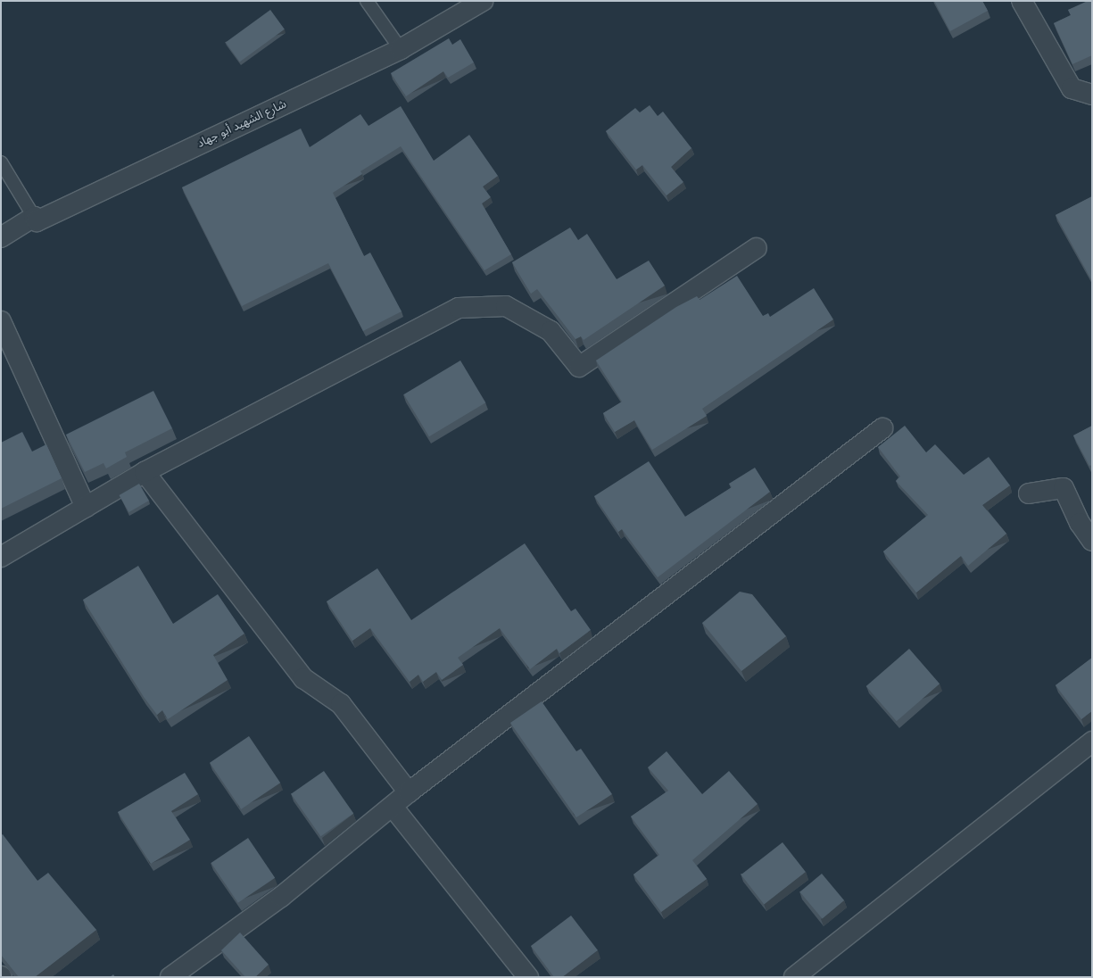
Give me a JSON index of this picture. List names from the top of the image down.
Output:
{
  "streets": {
    "street": ["شارع الشهيد أبو جهاد"]
  }
}
